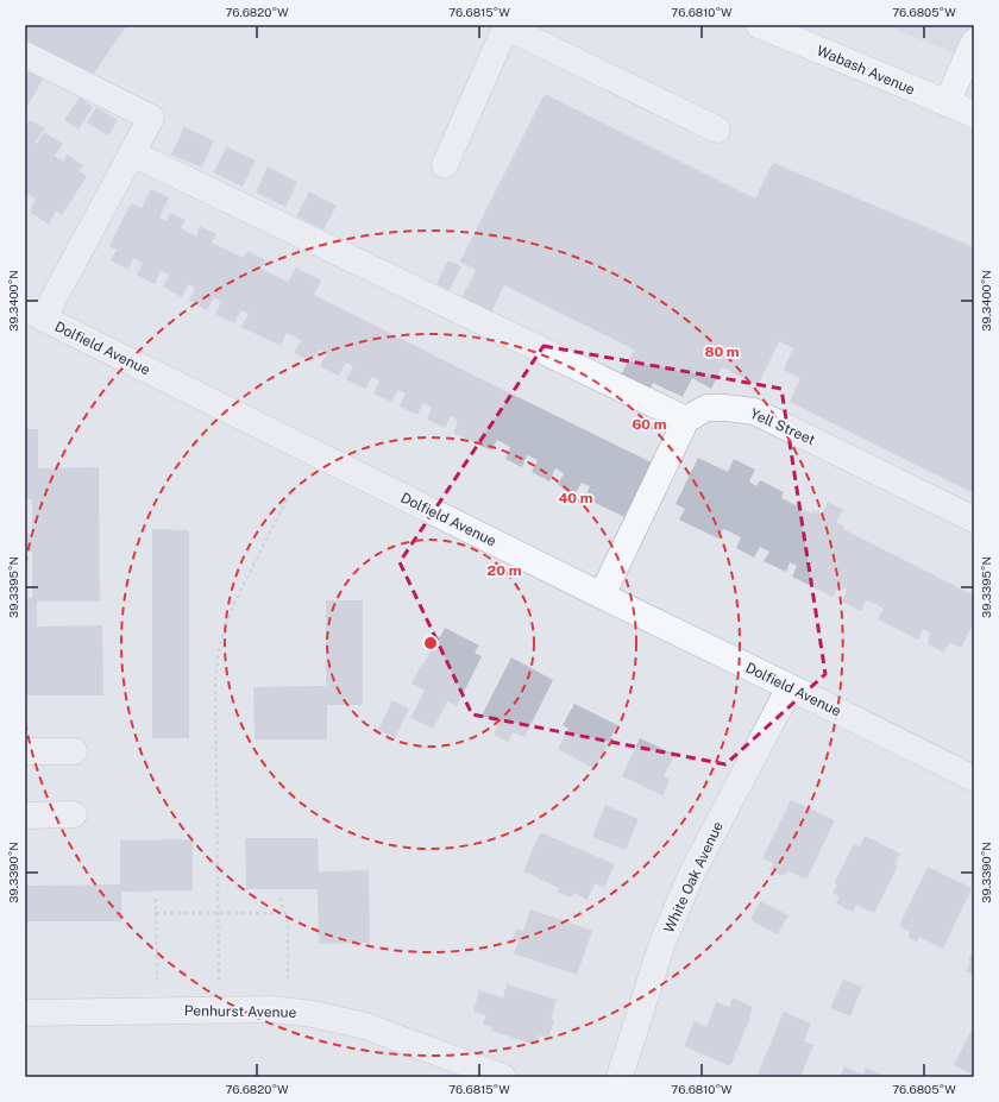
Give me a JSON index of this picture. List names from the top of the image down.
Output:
{
  "streets": {
    "main road": ["Wabash Avenue"],
    "street": [
      "Dolfield Avenue",
      "Yell Street",
      "White Oak Avenue",
      "Penhurst Avenue"
    ]
  },
  "crossings": [
    ["Dolfield Avenue", "White Oak Avenue"]
  ],
  "coordinates": [
    "76.6820°W",
    "76.6815°W",
    "76.6810°W",
    "76.6805°W",
    "39.3400°N",
    "39.3395°N",
    "39.3390°N"
  ],
  "rings": [
    "80 m",
    "60 m",
    "40 m",
    "20 m"
  ]
}
